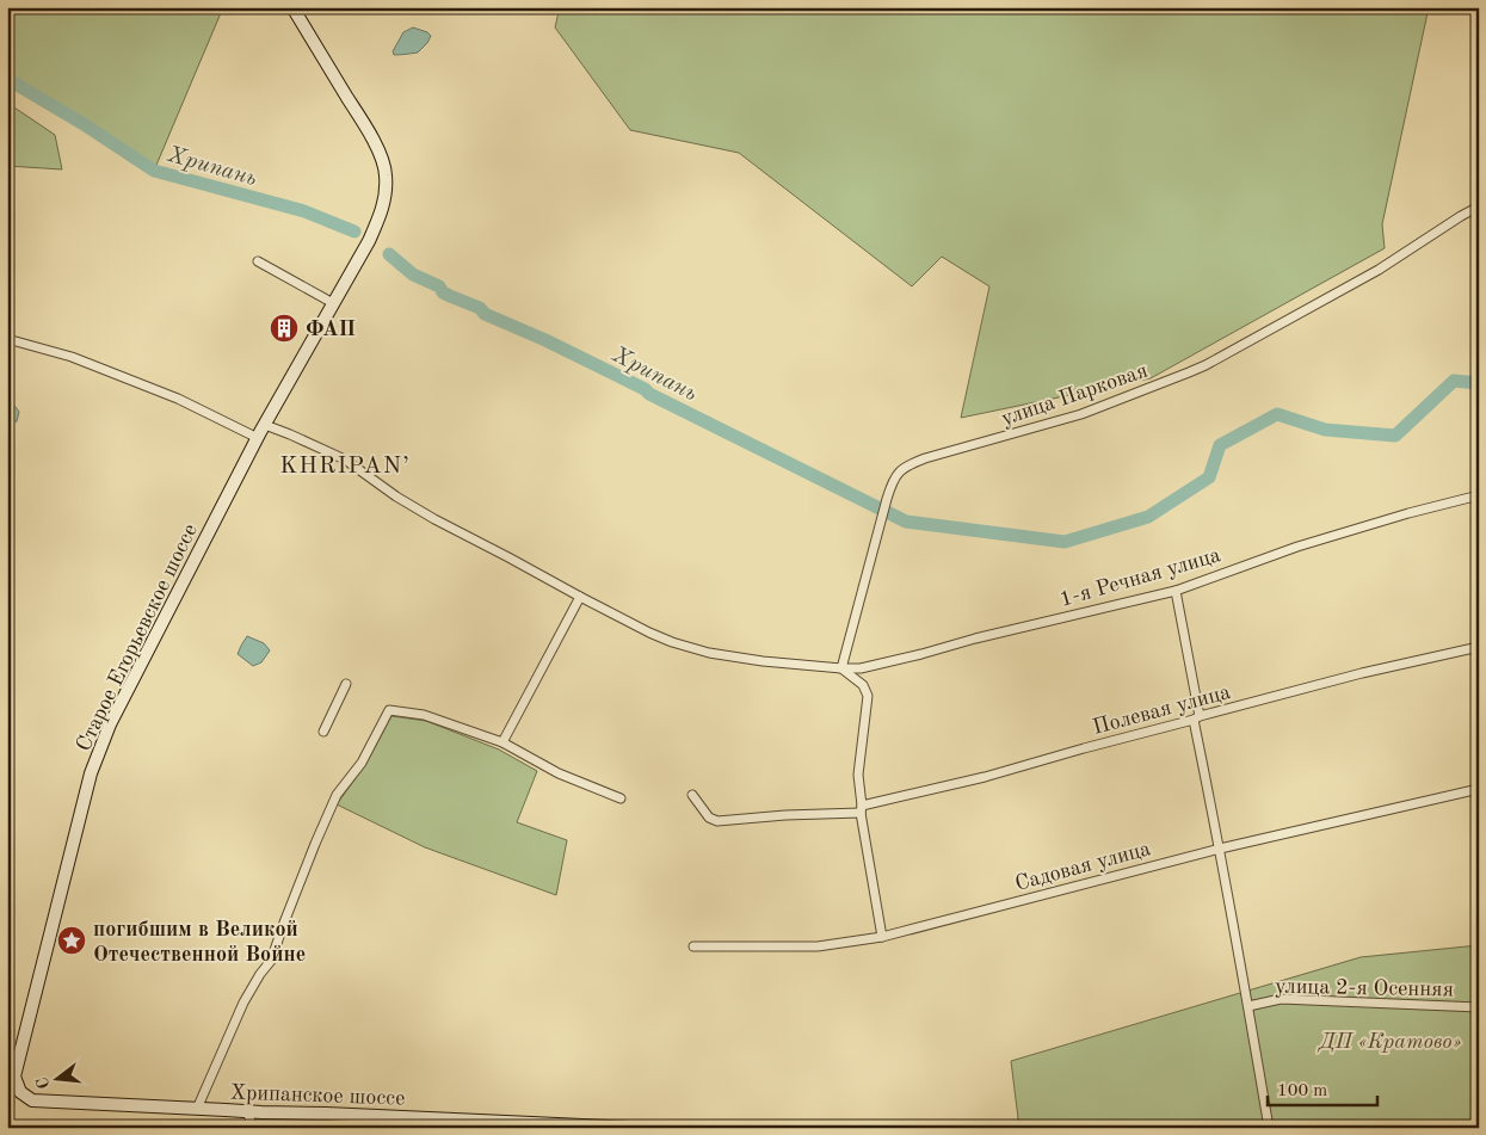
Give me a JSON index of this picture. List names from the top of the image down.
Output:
{
  "streets": {
    "main road": ["Старое Егорьевское шоссе", "Хрипанское шоссе"],
    "street": [
      "улица Парковая",
      "1-я Речная улица",
      "Полевая улица",
      "Садовая улица",
      "улица 2-я Осенняя"
    ]
  },
  "crossings": [
    ["улица Парковая", "1-я Речная улица"],
    ["1-я Речная улица", "Старое Егорьевское шоссе"],
    ["Старое Егорьевское шоссе", "Хрипанское шоссе"]
  ],
  "districts": ["KHRIPAN’"],
  "water": ["Хрипань"],
  "parks": ["ДП «Кратово»"],
  "places": {
    "building": ["ФАП"],
    "place": ["погибшим в Великой Отечественной Войне"]
  },
  "scale_bar": "100 m",
  "north": "left"
}
